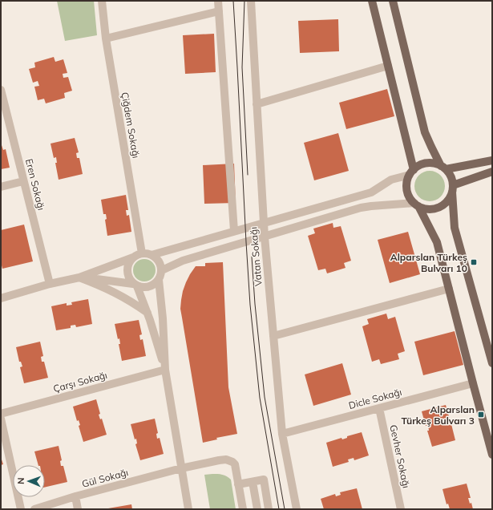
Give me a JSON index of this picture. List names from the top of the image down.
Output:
{
  "streets": {
    "street": [
      "Çiğdem Sokağı",
      "Eren Sokağı",
      "Vatan Sokağı",
      "Çarşı Sokağı",
      "Dicle Sokağı",
      "Gevher Sokağı",
      "Gül Sokağı"
    ]
  },
  "crossings": [
    ["Vatan Sokağı", "Dicle Sokağı"],
    ["Dicle Sokağı", "Gevher Sokağı"]
  ],
  "places": {
    "transit": ["Alparslan Türkeş Bulvarı 10", "Alparslan Türkeş Bulvarı 3"]
  },
  "north": "left"
}
